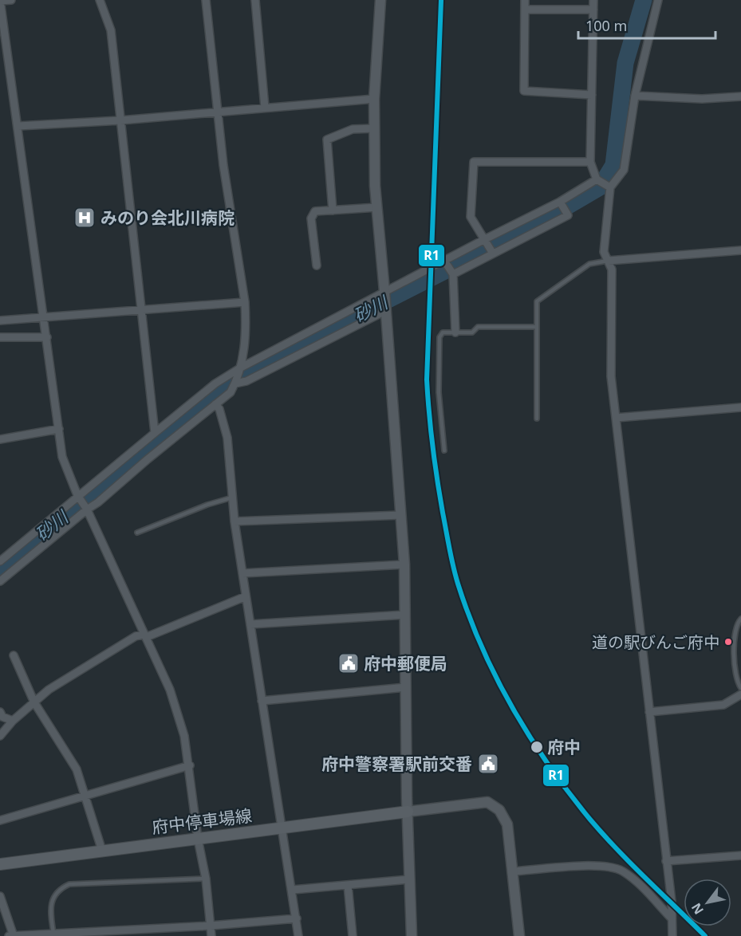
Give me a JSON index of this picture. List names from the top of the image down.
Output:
{
  "streets": {
    "main road": ["府中停車場線"]
  },
  "water": ["砂川"],
  "places": {
    "hospital": ["みのり会北川病院"],
    "other": ["道の駅びんご府中", "府中"],
    "public building": ["府中郵便局", "府中警察署駅前交番"]
  },
  "lines": ["transit line R1"],
  "scale_bar": "100 m",
  "north": "bottom left"
}
